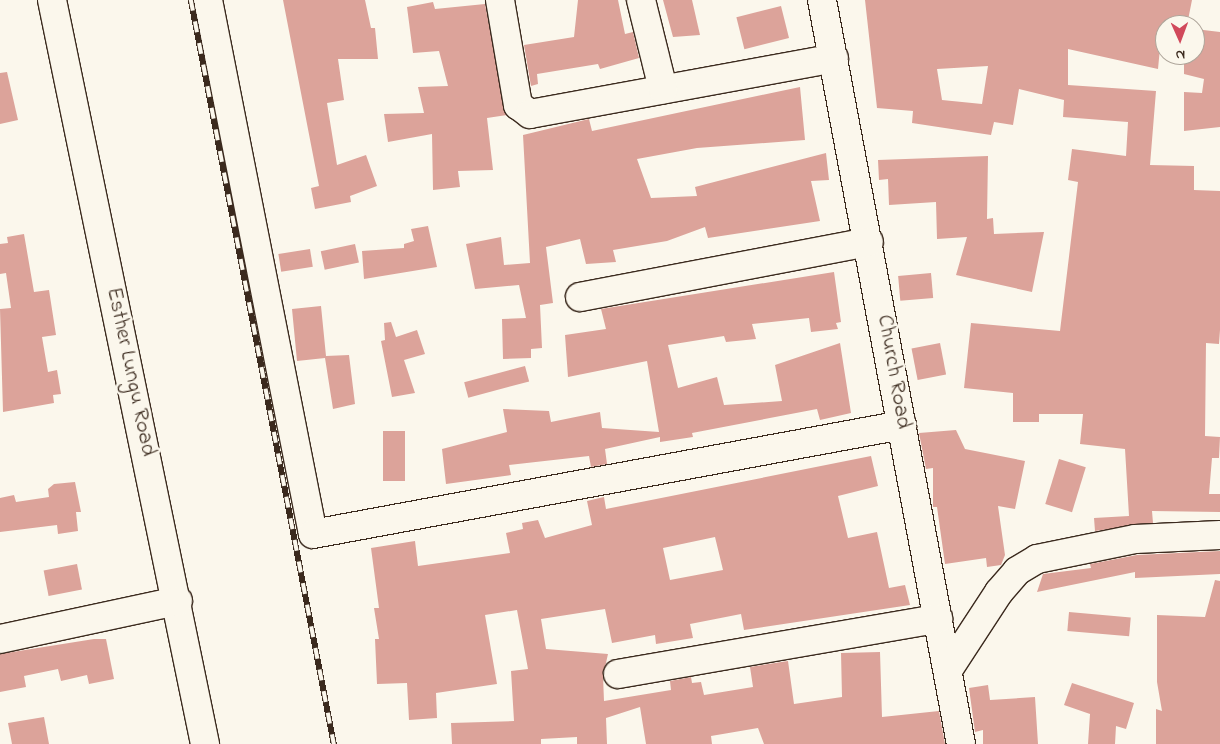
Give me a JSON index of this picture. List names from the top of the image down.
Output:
{
  "streets": {
    "street": ["Esther Lungu Road", "Church Road"]
  },
  "north": "bottom"
}
